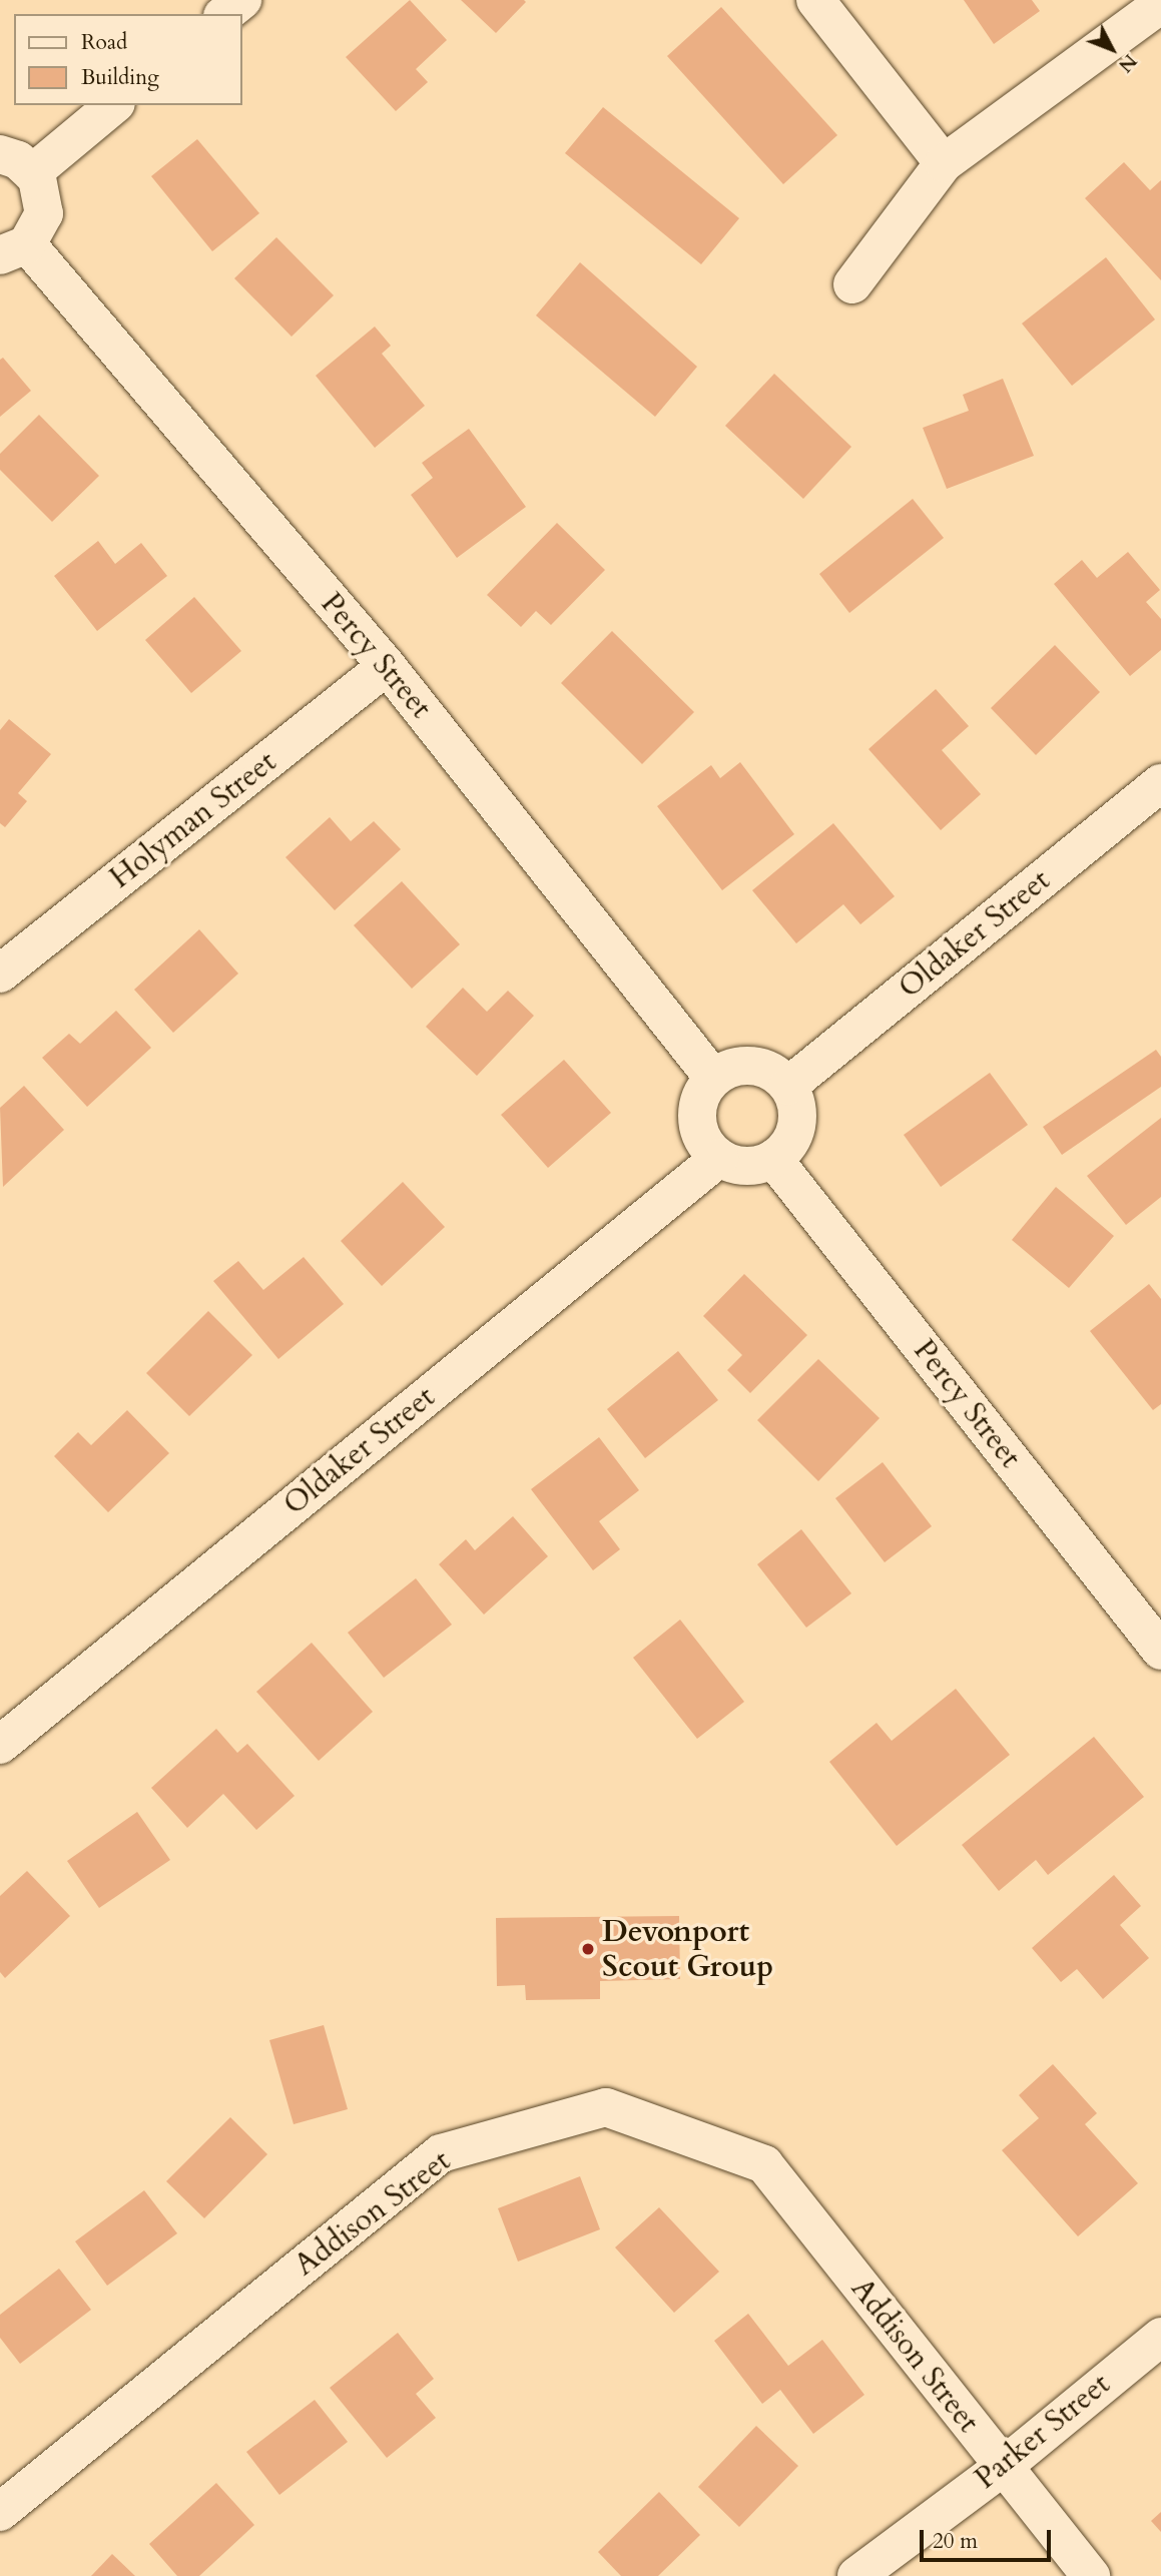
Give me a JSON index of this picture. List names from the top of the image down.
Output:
{
  "streets": {
    "street": [
      "Percy Street",
      "Holyman Street",
      "Oldaker Street",
      "Addison Street",
      "Parker Street"
    ]
  },
  "crossings": [
    ["Percy Street", "Holyman Street"],
    ["Percy Street", "Oldaker Street"],
    ["Addison Street", "Parker Street"]
  ],
  "places": ["Devonport Scout Group"],
  "legend": ["Road", "Building"],
  "scale_bar": "20 m",
  "north": "bottom right"
}
